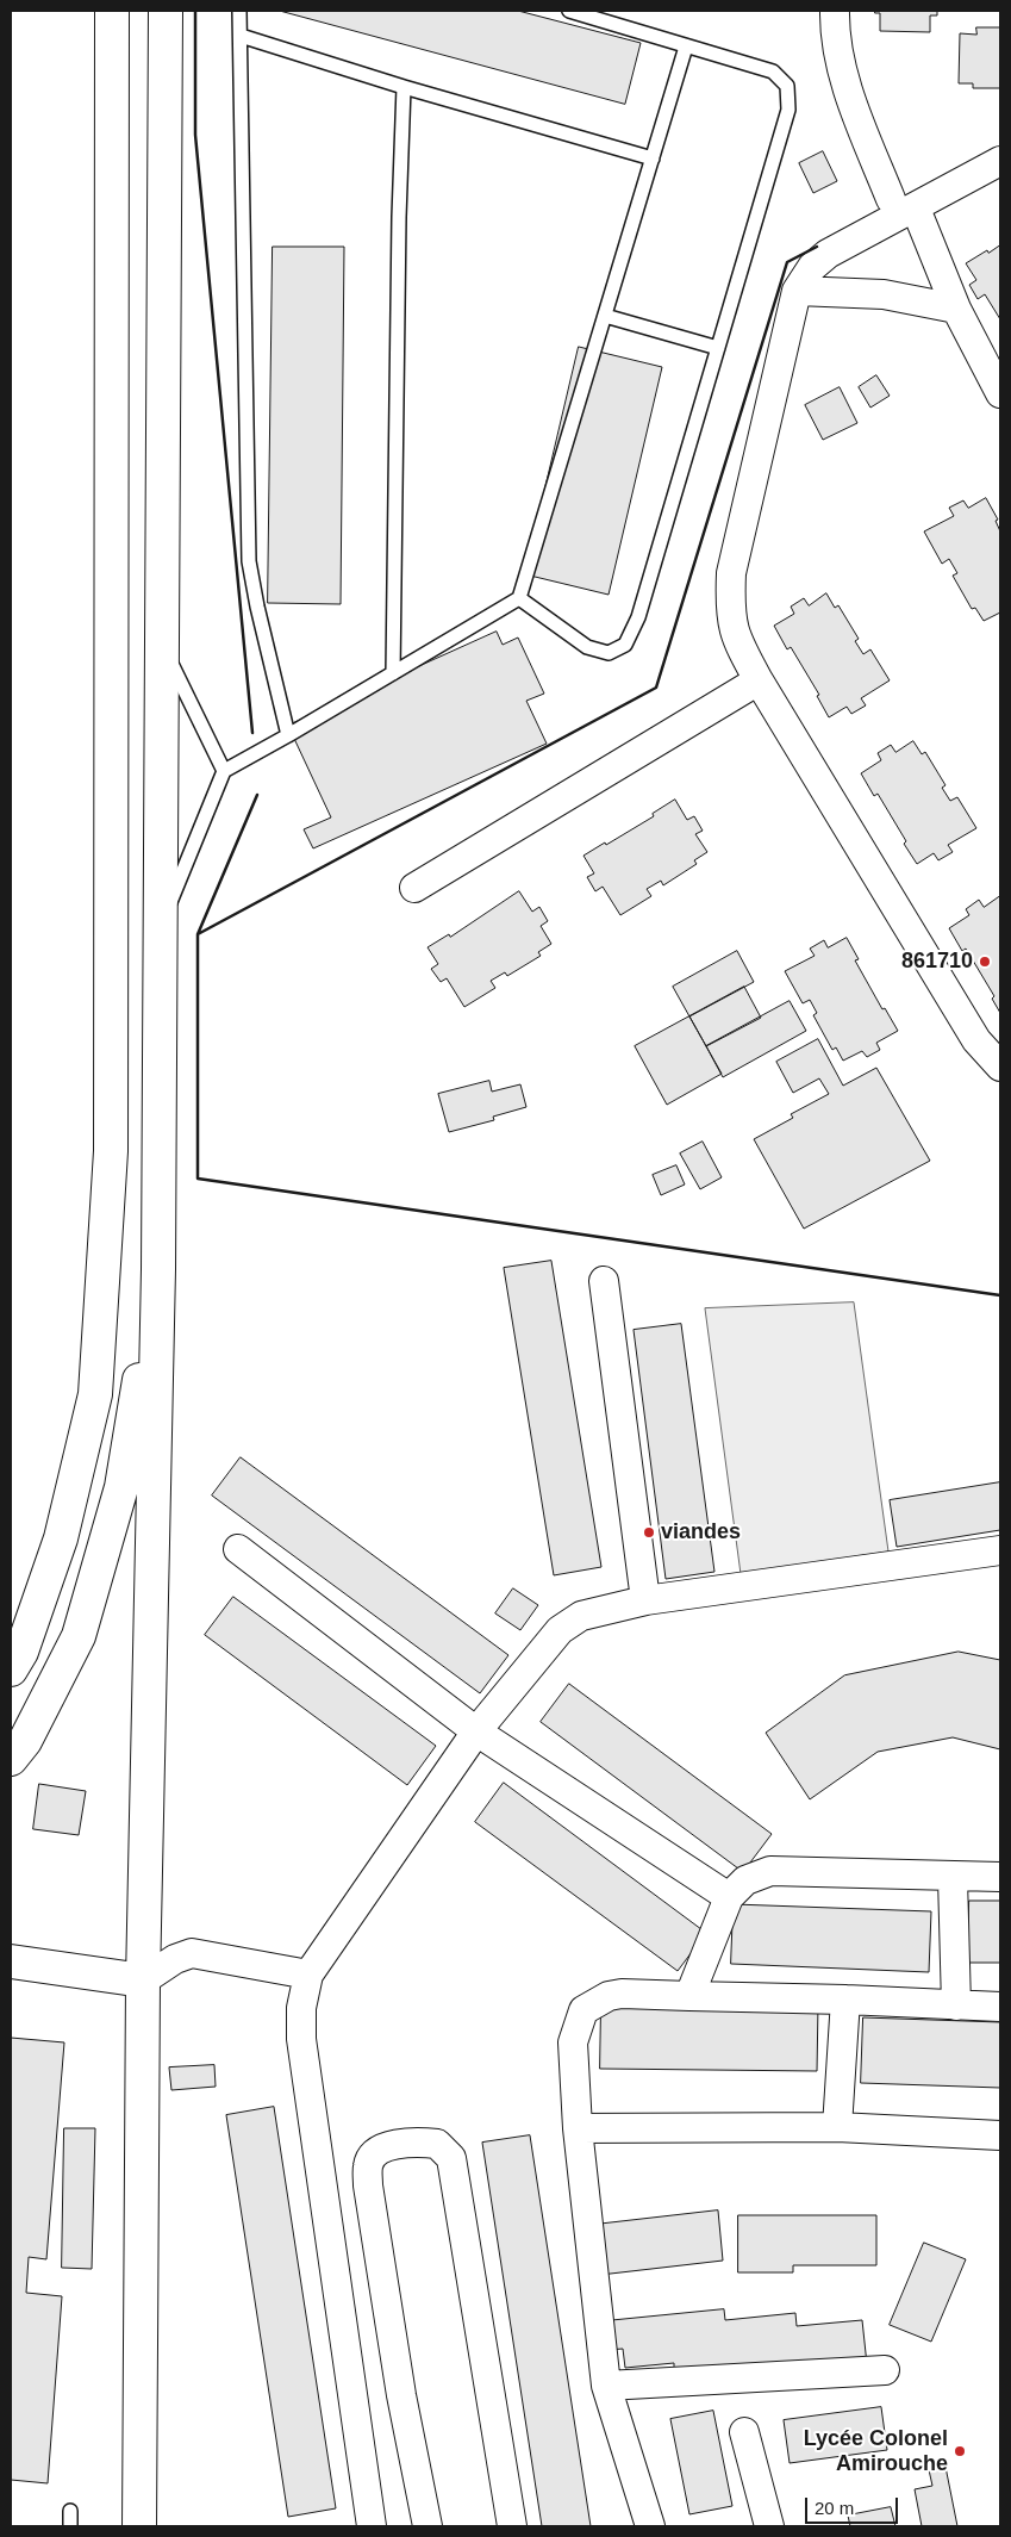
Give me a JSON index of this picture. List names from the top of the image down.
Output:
{
  "places": ["861710", "viandes", "Lycée Colonel Amirouche"],
  "scale_bar": "20 m"
}
